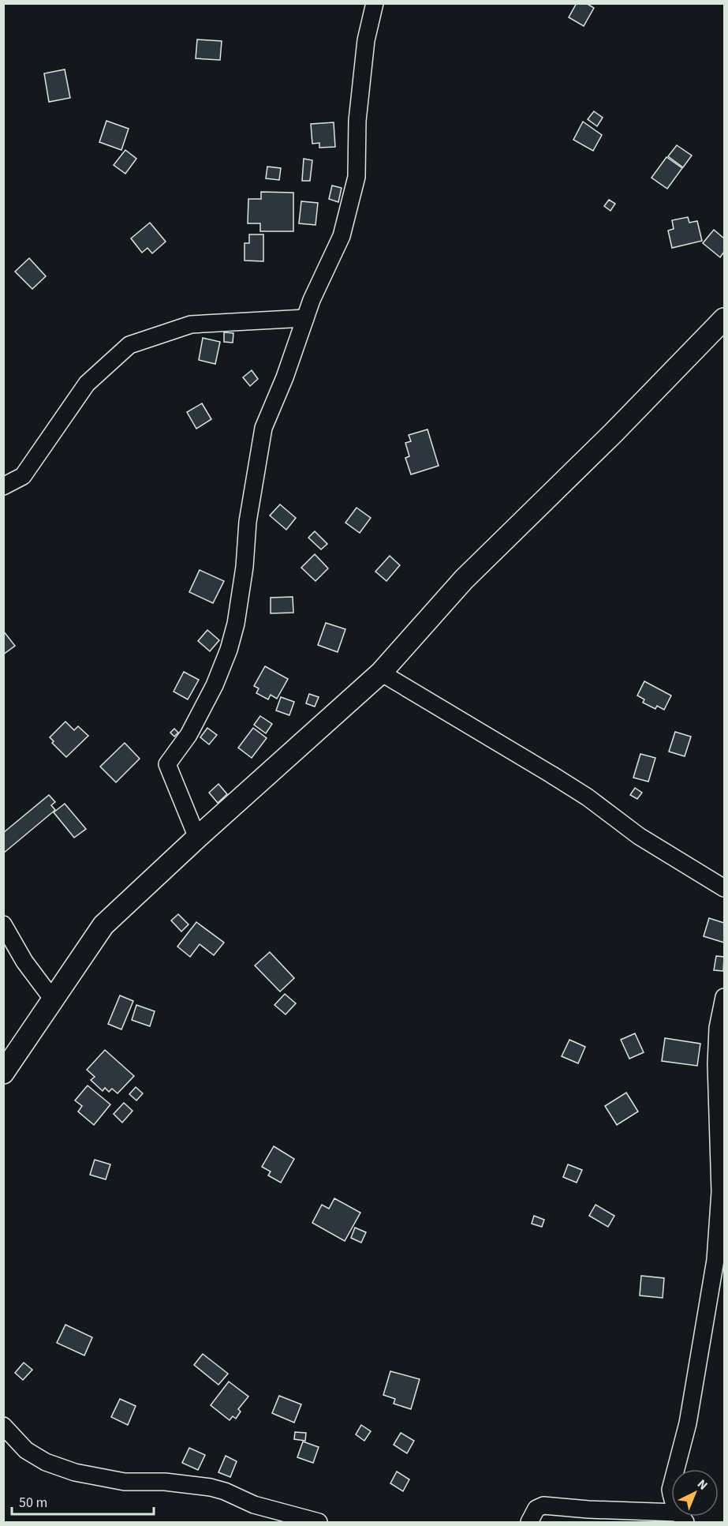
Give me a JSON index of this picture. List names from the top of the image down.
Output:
{
  "scale_bar": "50 m",
  "north": "top right"
}
